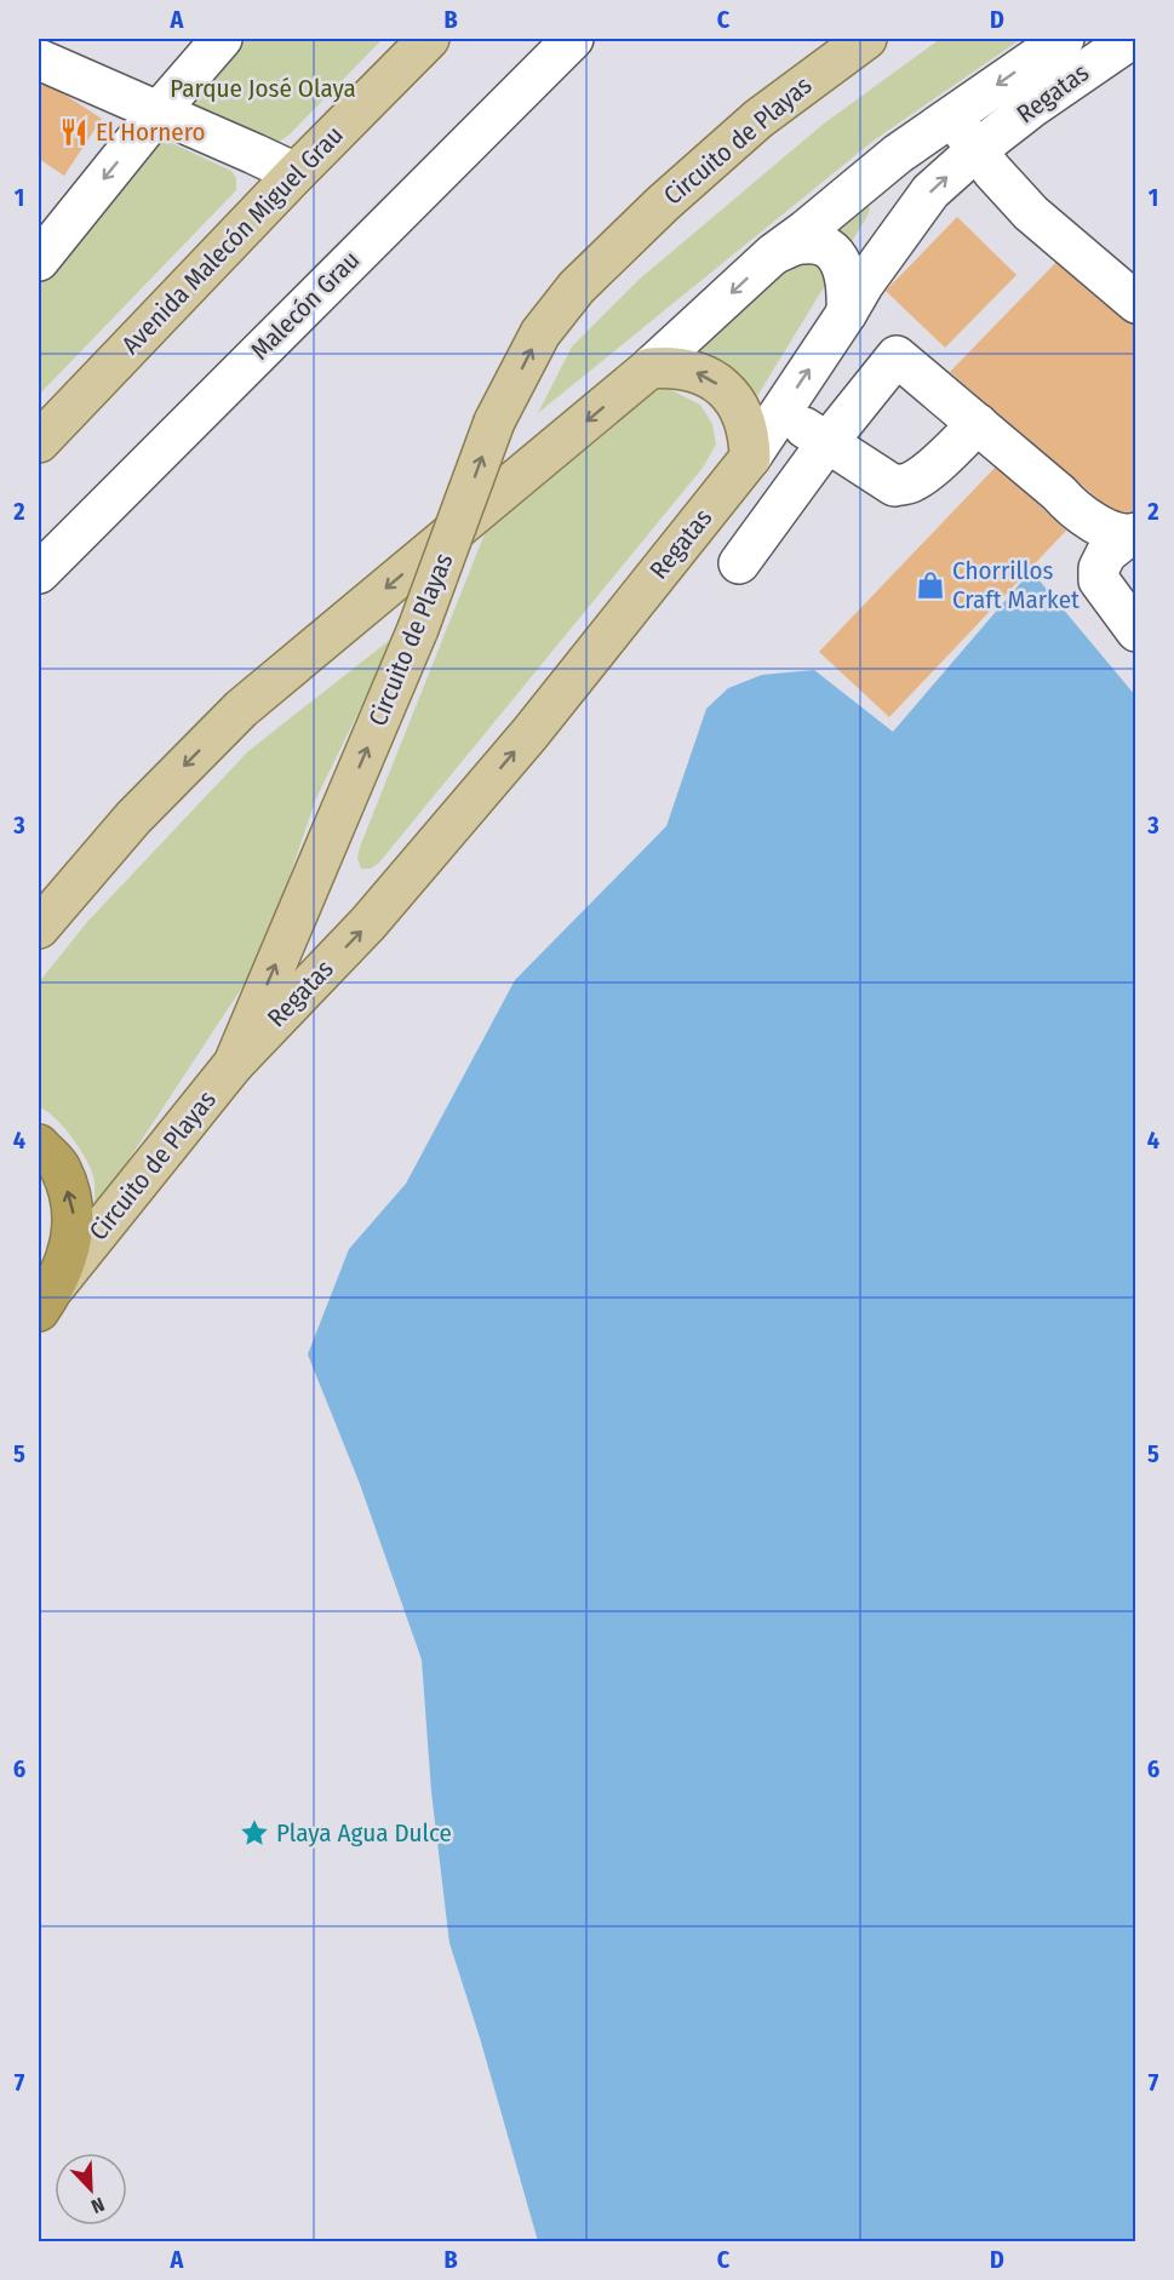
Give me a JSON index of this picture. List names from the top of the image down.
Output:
{
  "streets": {
    "main road": ["Regatas", "Circuito de Playas", "Avenida Malecón Miguel Grau"],
    "street": ["Malecón Grau"]
  },
  "crossings": [
    ["Regatas", "Circuito de Playas"]
  ],
  "one_way": ["Circuito de Playas"],
  "parks": ["Parque José Olaya"],
  "places": {
    "restaurant": ["El Hornero"],
    "shop": ["Chorrillos Craft Market"],
    "place": ["Playa Agua Dulce"]
  },
  "north": "bottom right",
  "grid": {
    "columns": [
      "A",
      "B",
      "C",
      "D"
    ],
    "rows": [
      "1",
      "2",
      "3",
      "4",
      "5",
      "6",
      "7"
    ]
  }
}
